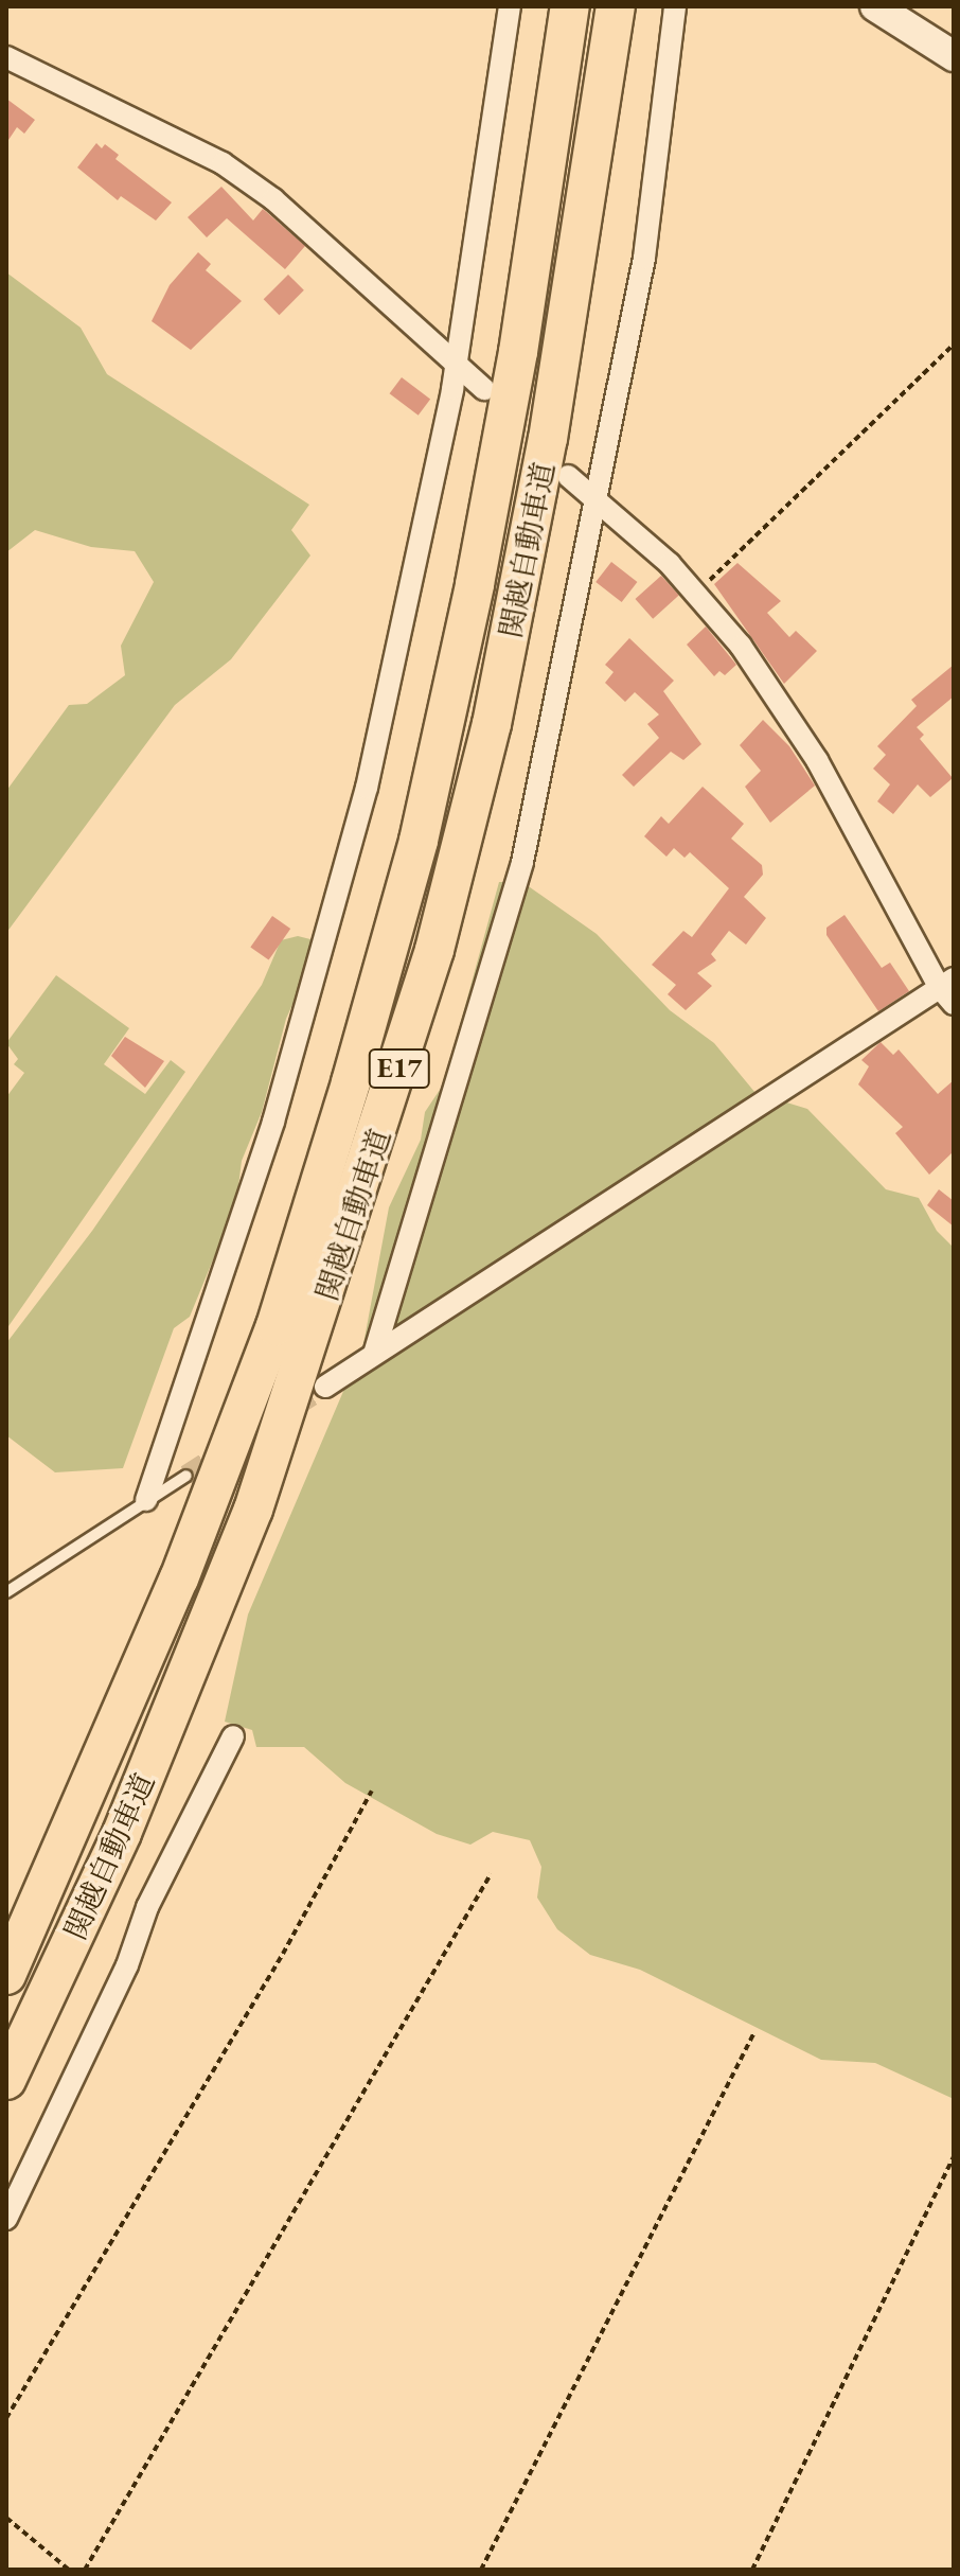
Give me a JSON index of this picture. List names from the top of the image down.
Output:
{
  "streets": {
    "highway": ["関越自動車道", "E17"]
  }
}
